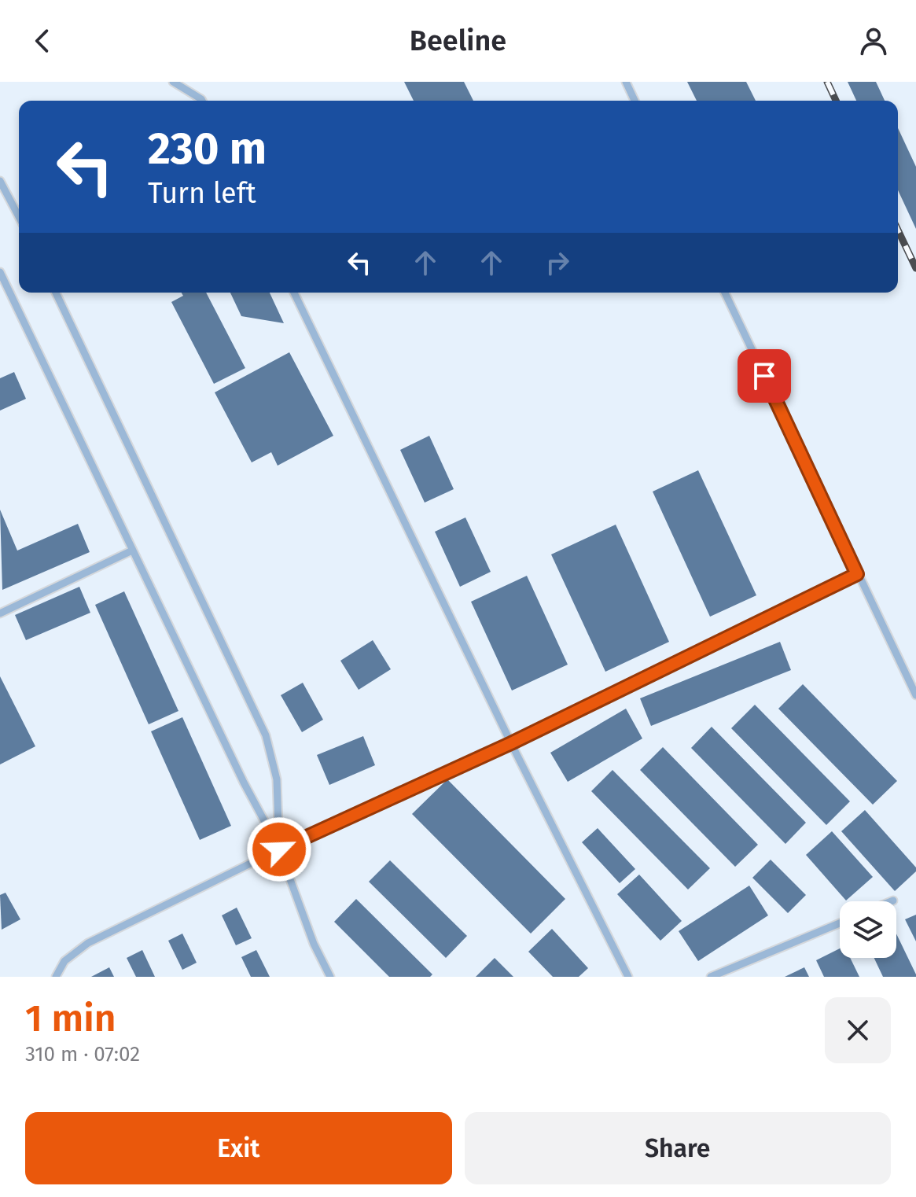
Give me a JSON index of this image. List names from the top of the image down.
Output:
{
  "page": {
    "header": "Beeline",
    "turn": ["230 m", "Turn left"],
    "heading": ["1 min", "310 m · 07:02"],
    "buttons": ["Exit", "Share"]
  }
}
